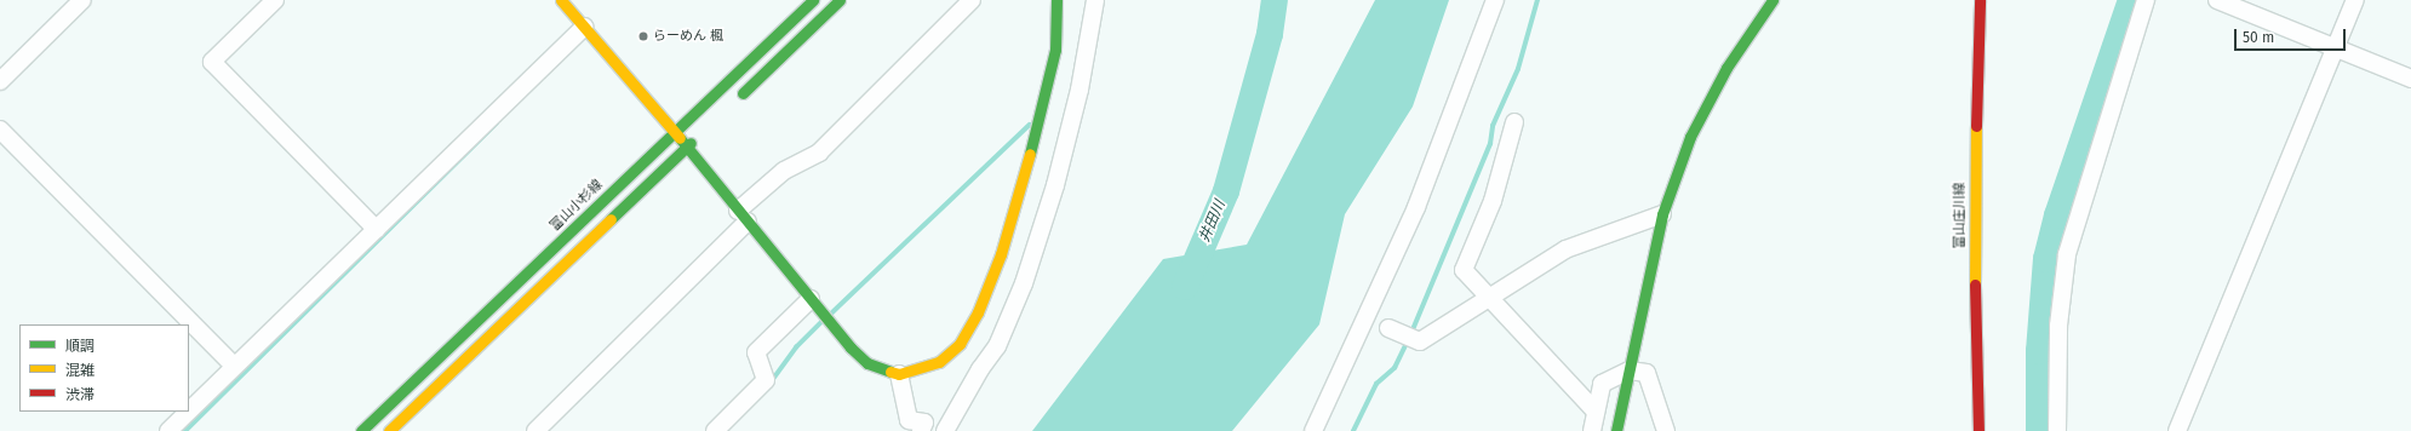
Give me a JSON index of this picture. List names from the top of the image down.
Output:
{
  "streets": {
    "main road": ["富山小杉線", "富山庄川線"]
  },
  "water": ["井田川"],
  "places": ["らーめん 楓"],
  "legend": ["順調", "混雑", "渋滞"],
  "scale_bar": "50 m"
}
